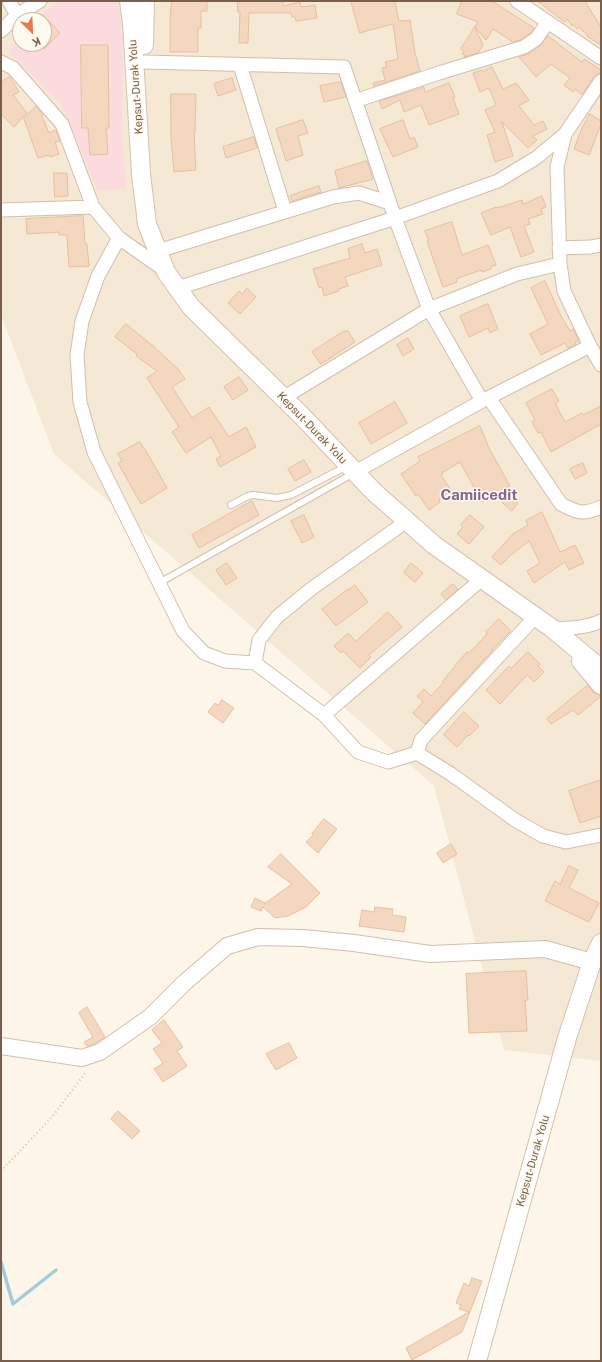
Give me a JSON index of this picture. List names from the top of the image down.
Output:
{
  "streets": {
    "main road": ["Kepsut-Durak Yolu"]
  },
  "districts": ["Camiicedit"],
  "north": "bottom right"
}
